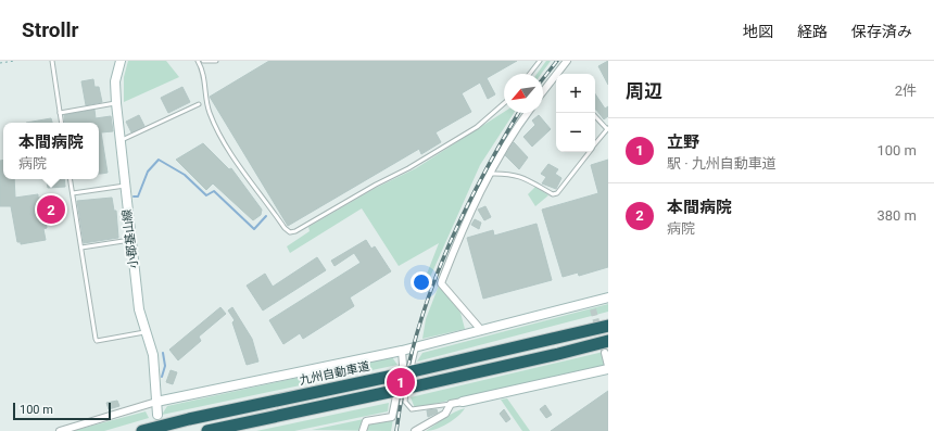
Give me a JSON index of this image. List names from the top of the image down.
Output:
{
  "streets": {
    "highway": ["九州自動車道"],
    "street": ["小郡基山線"]
  },
  "scale_bar": "100 m",
  "north": "bottom left",
  "page": {
    "header": "Strollr",
    "nav": ["地図", "経路", "保存済み"],
    "heading": ["周辺", "2件"],
    "map_buttons": ["+", "−"],
    "list": [
      {
        "mark": "1",
        "name": "立野",
        "note": "駅 · 九州自動車道",
        "value": "100 m"
      },
      {
        "mark": "2",
        "name": "本間病院",
        "note": "病院",
        "value": "380 m"
      }
    ],
    "popup": ["本間病院", "病院"],
    "pins": ["2", "1"],
    "scale": "100 m"
  }
}
